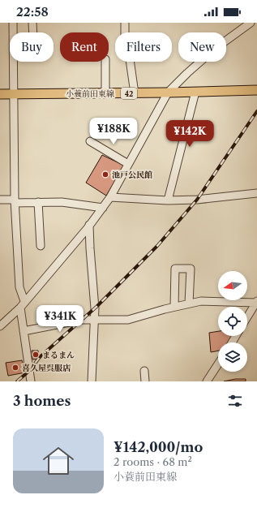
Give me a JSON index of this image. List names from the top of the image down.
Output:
{
  "streets": {
    "main road": ["小蓑前田東線", "42"]
  },
  "places": ["池戸公民館", "まるまん", "喜久屋呉服店"],
  "north": "left",
  "page": {
    "status": "22:58",
    "chip": [
      "Buy",
      "Rent",
      "Filters",
      "New"
    ],
    "price": ["¥188K", "¥142K", "¥341K"],
    "heading": "3 homes",
    "list": [
      {
        "name": "¥142,000/mo",
        "note": "2 rooms · 68 m² · 小蓑前田東線"
      }
    ]
  }
}
